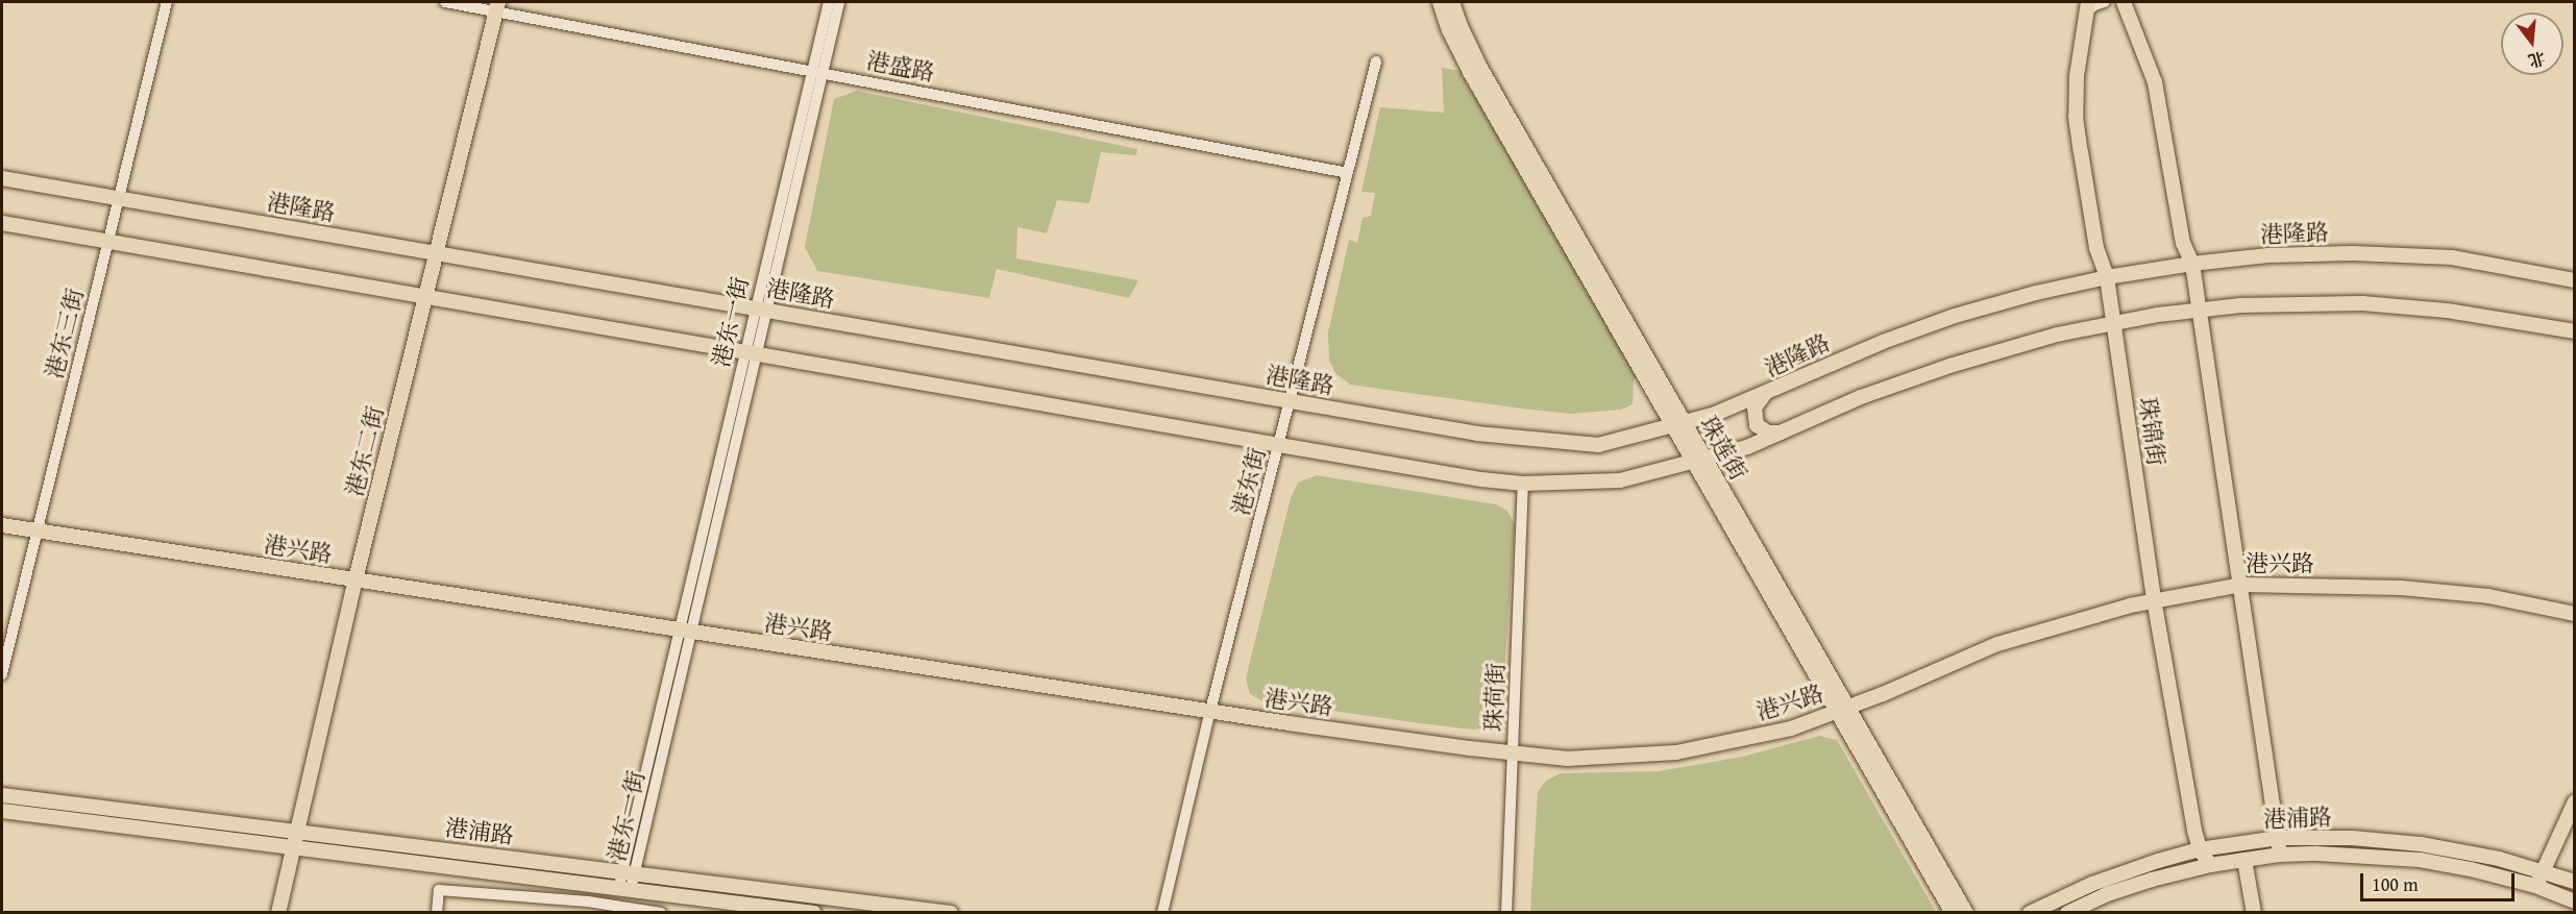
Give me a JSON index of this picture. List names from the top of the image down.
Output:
{
  "streets": {
    "main road": [
      "港隆路",
      "珠锦街",
      "珠莲街",
      "港东二街",
      "港兴路",
      "港浦路"
    ],
    "street": [
      "港盛路",
      "港东一街",
      "港东三街",
      "港东街",
      "珠荷街"
    ]
  },
  "crossings": [
    ["港盛路", "港东一街"],
    ["港盛路", "港东二街"],
    ["港盛路", "港东街"],
    ["港隆路", "港东一街"],
    ["港隆路", "港东三街"],
    ["港隆路", "珠锦街"],
    ["港隆路", "珠莲街"],
    ["港隆路", "港东二街"],
    ["港隆路", "港东街"],
    ["港东一街", "港兴路"],
    ["港东一街", "港浦路"],
    ["港东三街", "港兴路"],
    ["珠锦街", "港兴路"],
    ["珠锦街", "港浦路"],
    ["珠莲街", "港兴路"],
    ["港东二街", "港兴路"],
    ["港东二街", "港浦路"],
    ["港东街", "港兴路"],
    ["港兴路", "珠荷街"]
  ],
  "scale_bar": "100 m",
  "north": "bottom"
}
